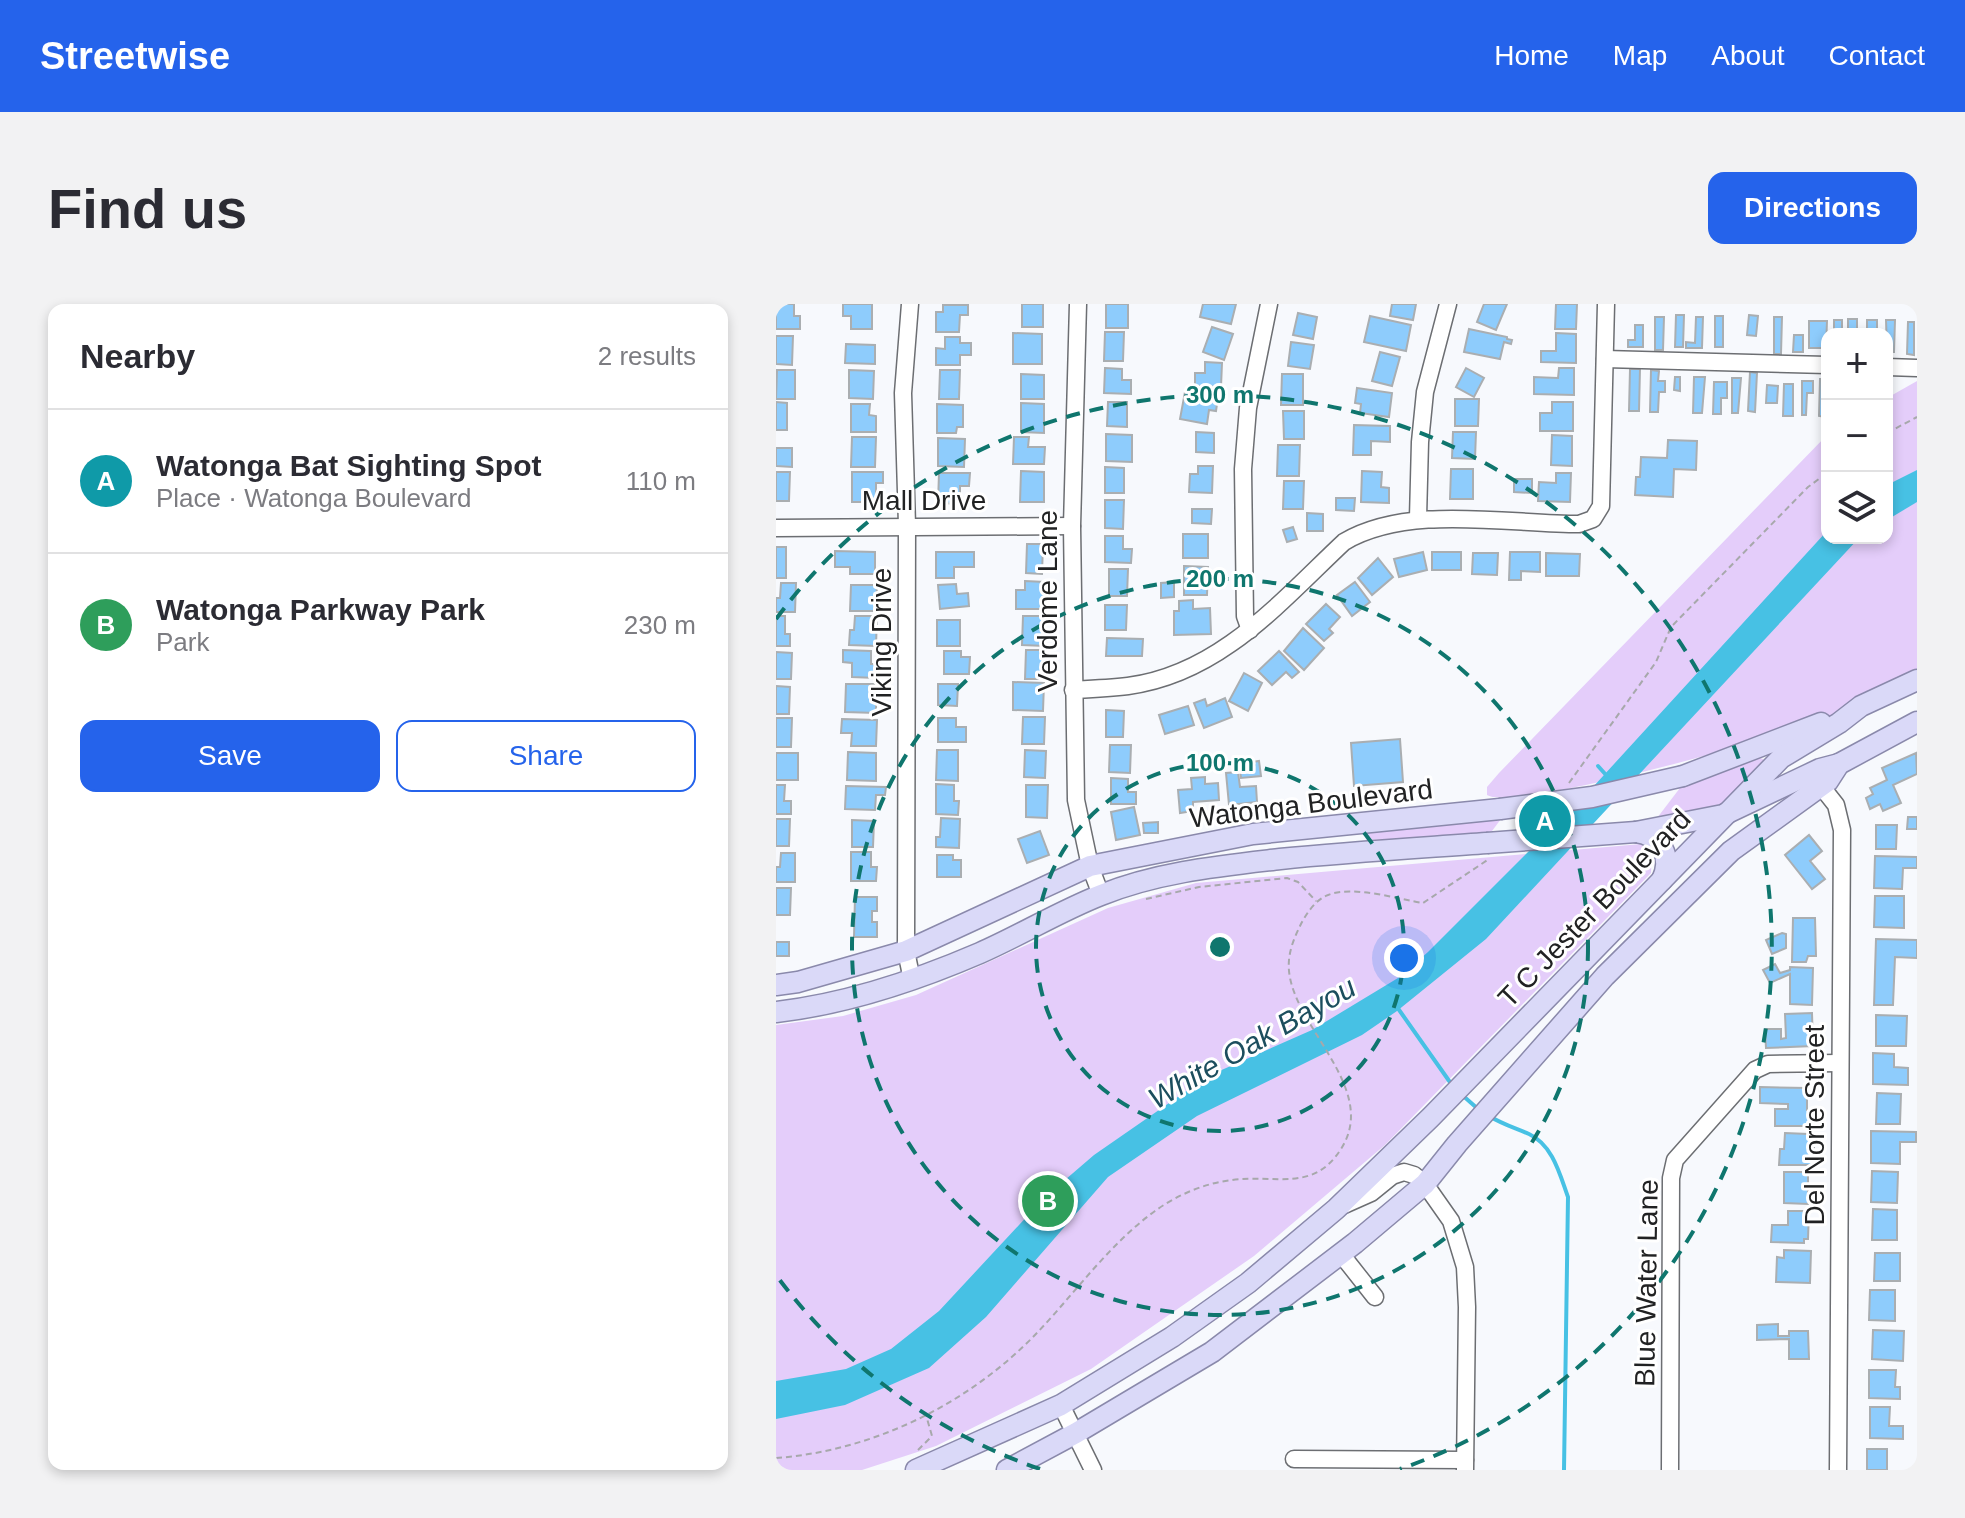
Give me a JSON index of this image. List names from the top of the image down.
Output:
{
  "streets": {
    "main road": ["Watonga Boulevard", "T C Jester Boulevard"],
    "street": [
      "Mall Drive",
      "Verdome Lane",
      "Viking Drive",
      "Del Norte Street",
      "Blue Water Lane"
    ]
  },
  "crossings": [
    ["Mall Drive", "Verdome Lane"],
    ["Mall Drive", "Viking Drive"],
    ["Verdome Lane", "Watonga Boulevard"],
    ["Viking Drive", "Watonga Boulevard"],
    ["Watonga Boulevard", "T C Jester Boulevard"],
    ["T C Jester Boulevard", "Del Norte Street"],
    ["Del Norte Street", "Blue Water Lane"]
  ],
  "water": ["White Oak Bayou"],
  "page": {
    "header": "Streetwise",
    "nav": [
      "Home",
      "Map",
      "About",
      "Contact"
    ],
    "buttons": [
      "Directions",
      ["Save", "Share"]
    ],
    "title": "Find us",
    "heading": ["Nearby", "2 results"],
    "map_buttons": ["+", "−"],
    "list": [
      {
        "mark": "A",
        "name": "Watonga Bat Sighting Spot",
        "note": "Place · Watonga Boulevard",
        "value": "110 m"
      },
      {
        "mark": "B",
        "name": "Watonga Parkway Park",
        "note": "Park",
        "value": "230 m"
      }
    ],
    "pins": ["A", "B"]
  },
  "rings": ["300 m", "200 m", "100 m"]
}
